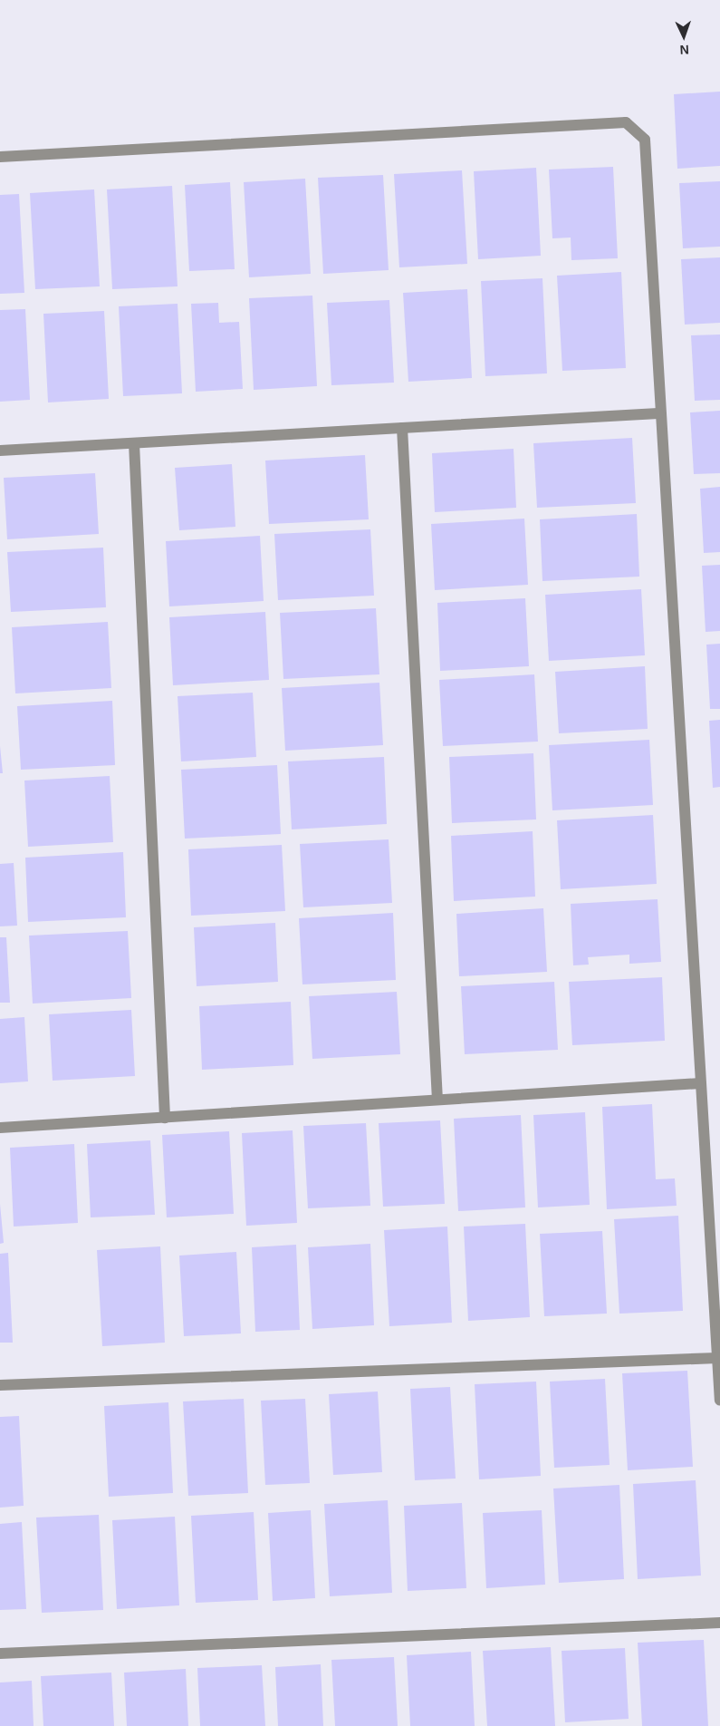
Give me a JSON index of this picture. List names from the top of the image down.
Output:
{
  "north": "bottom"
}
